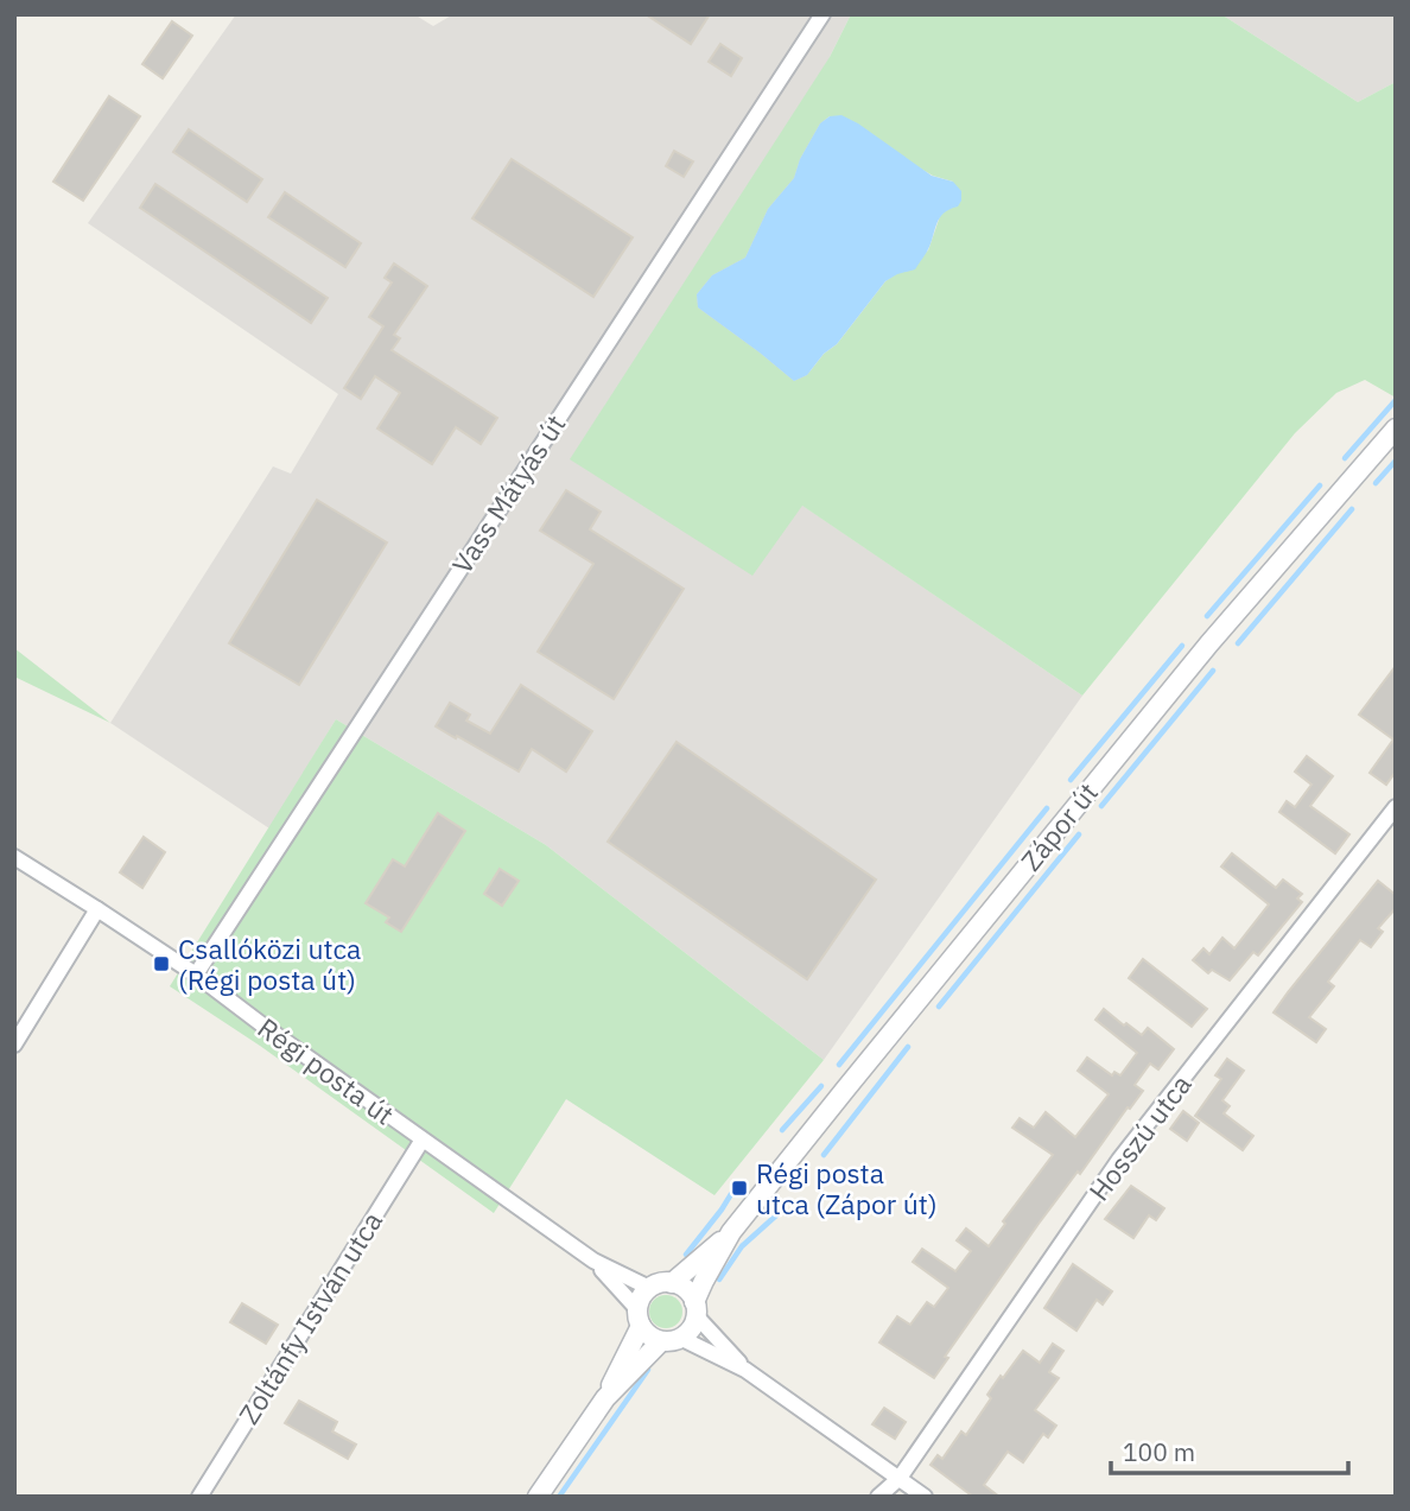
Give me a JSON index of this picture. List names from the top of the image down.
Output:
{
  "streets": {
    "street": [
      "Vass Mátyás út",
      "Zápor út",
      "Régi posta út",
      "Hosszú utca",
      "Zoltánfy István utca"
    ]
  },
  "crossings": [
    ["Vass Mátyás út", "Régi posta út"],
    ["Zápor út", "Régi posta út"],
    ["Régi posta út", "Zoltánfy István utca"]
  ],
  "places": {
    "transit": ["Csallóközi utca (Régi posta út)", "Régi posta utca (Zápor út)"]
  },
  "scale_bar": "100 m"
}
